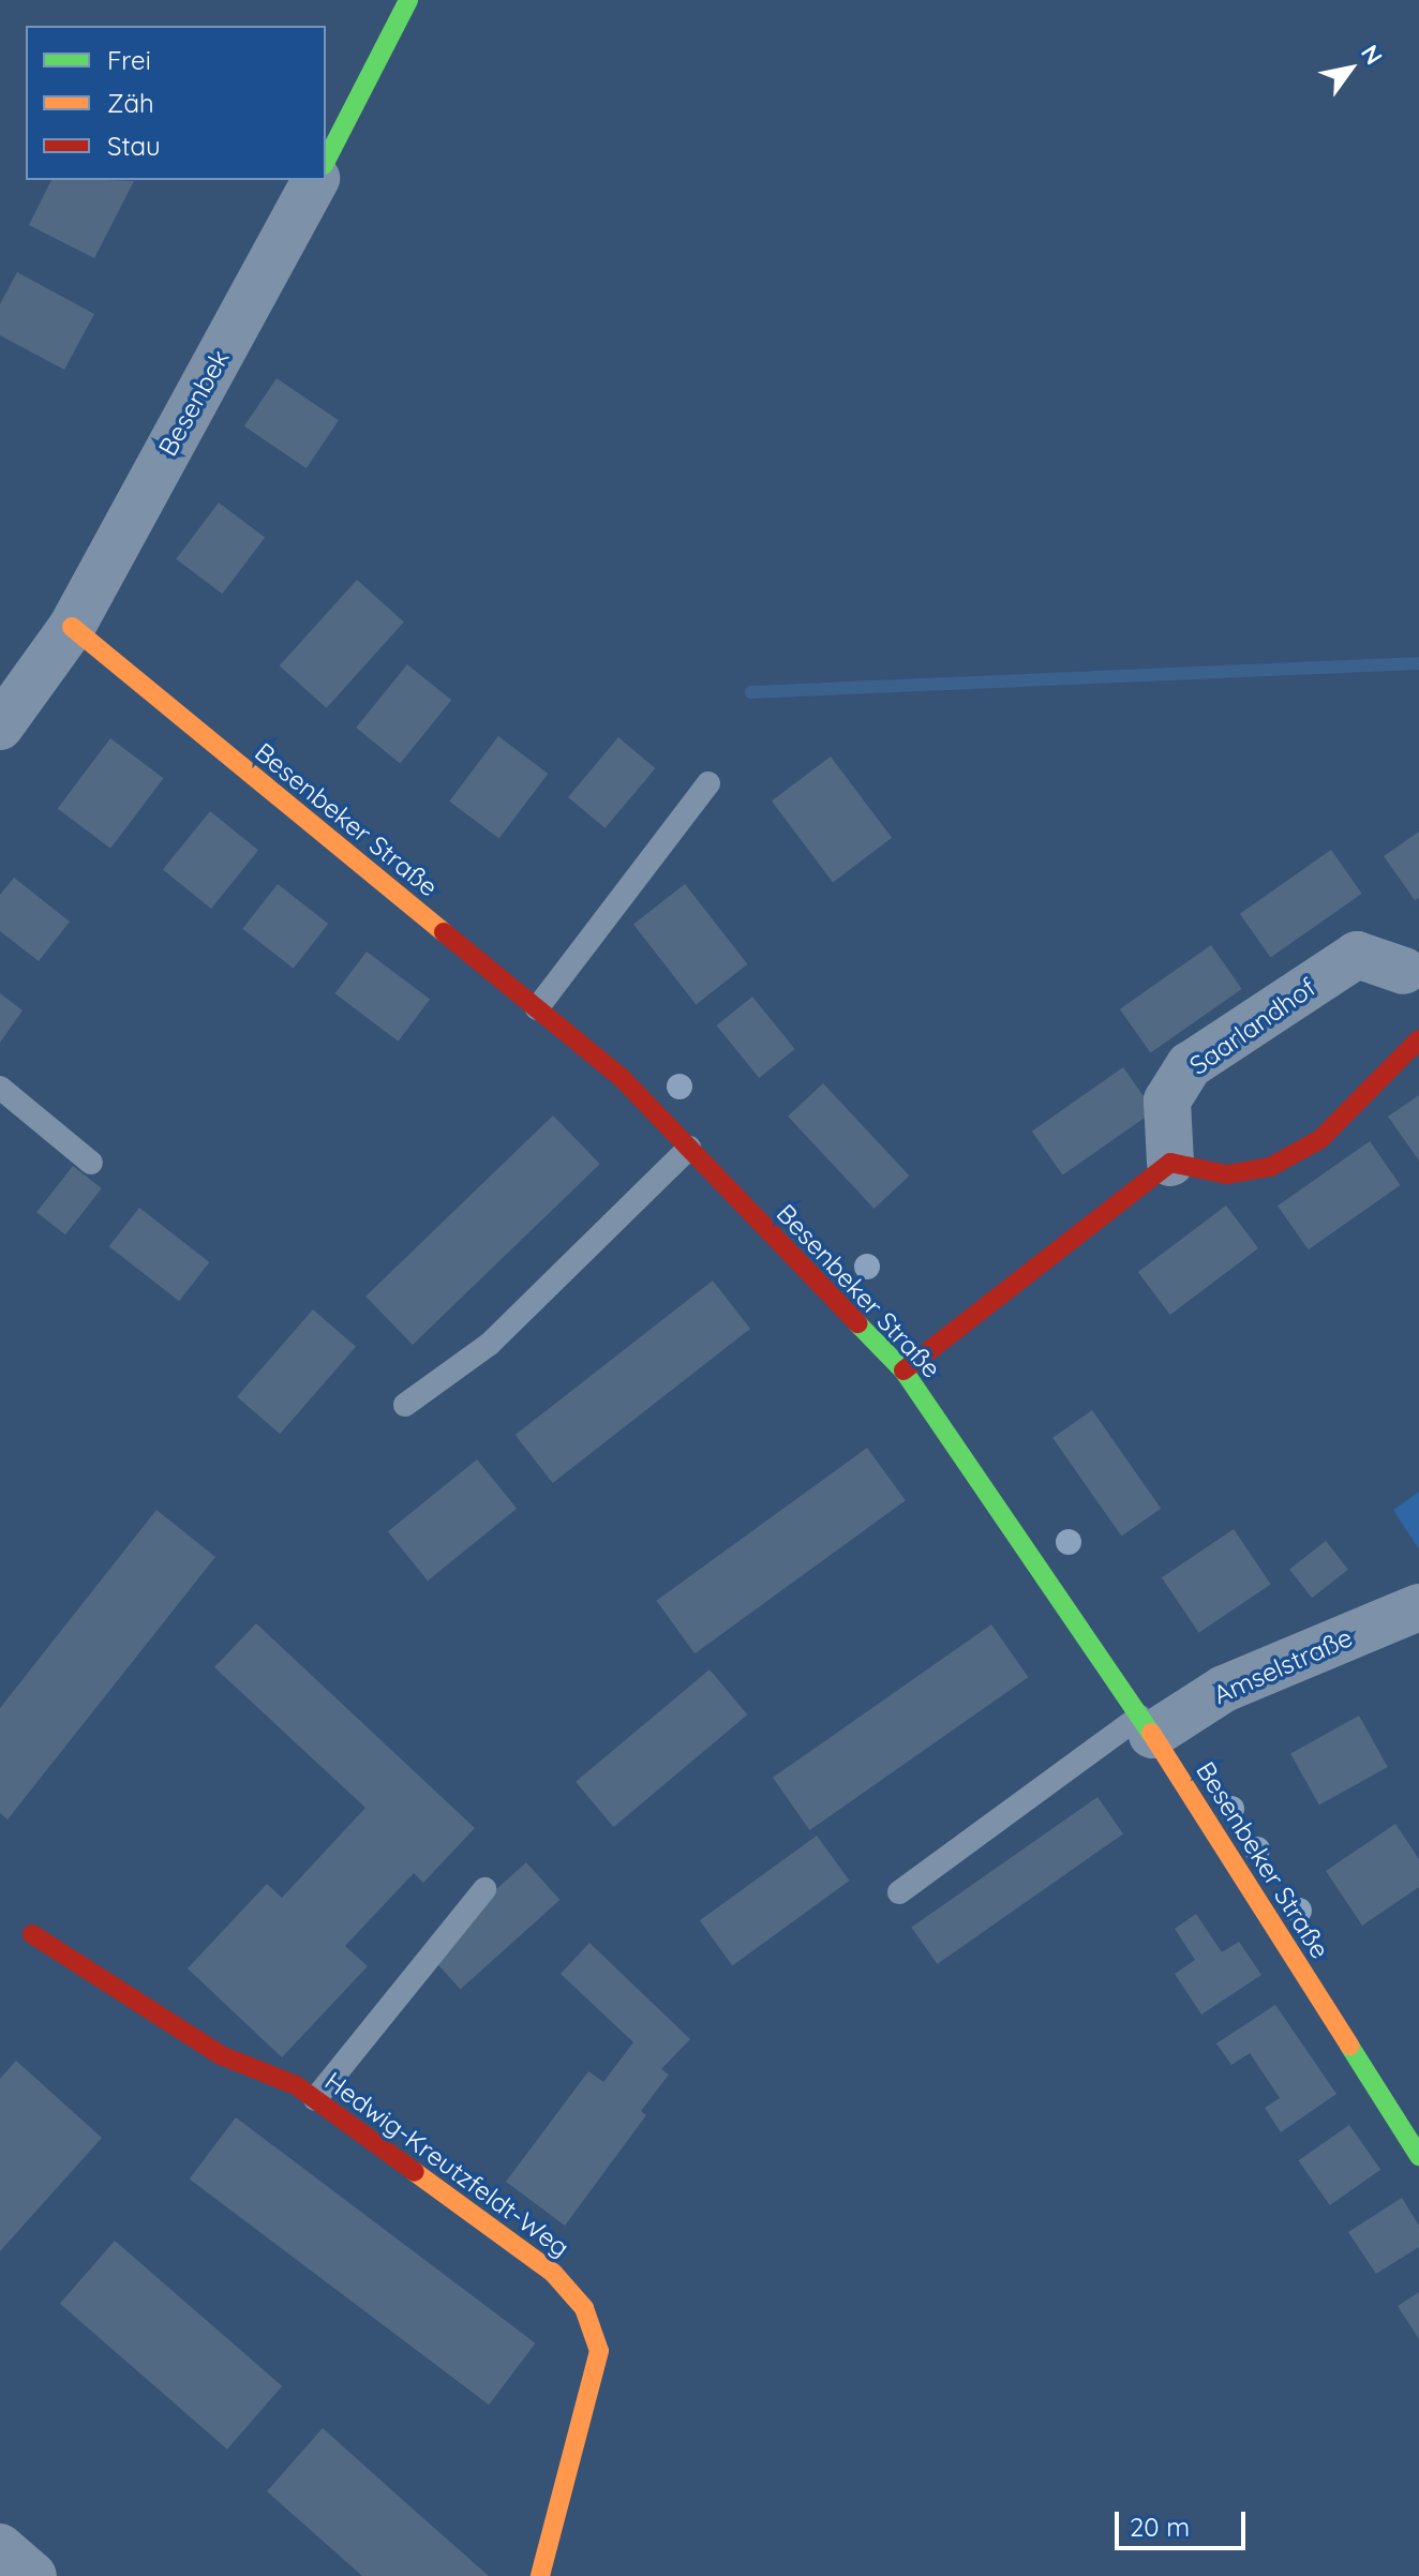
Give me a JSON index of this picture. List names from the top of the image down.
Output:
{
  "streets": {
    "street": [
      "Besenbek",
      "Besenbeker Straße",
      "Saarlandhof",
      "Amselstraße",
      "Hedwig-Kreutzfeldt-Weg"
    ]
  },
  "crossings": [
    ["Besenbek", "Besenbeker Straße"],
    ["Besenbeker Straße", "Amselstraße"]
  ],
  "legend": ["Frei", "Zäh", "Stau"],
  "scale_bar": "20 m",
  "north": "top right"
}
